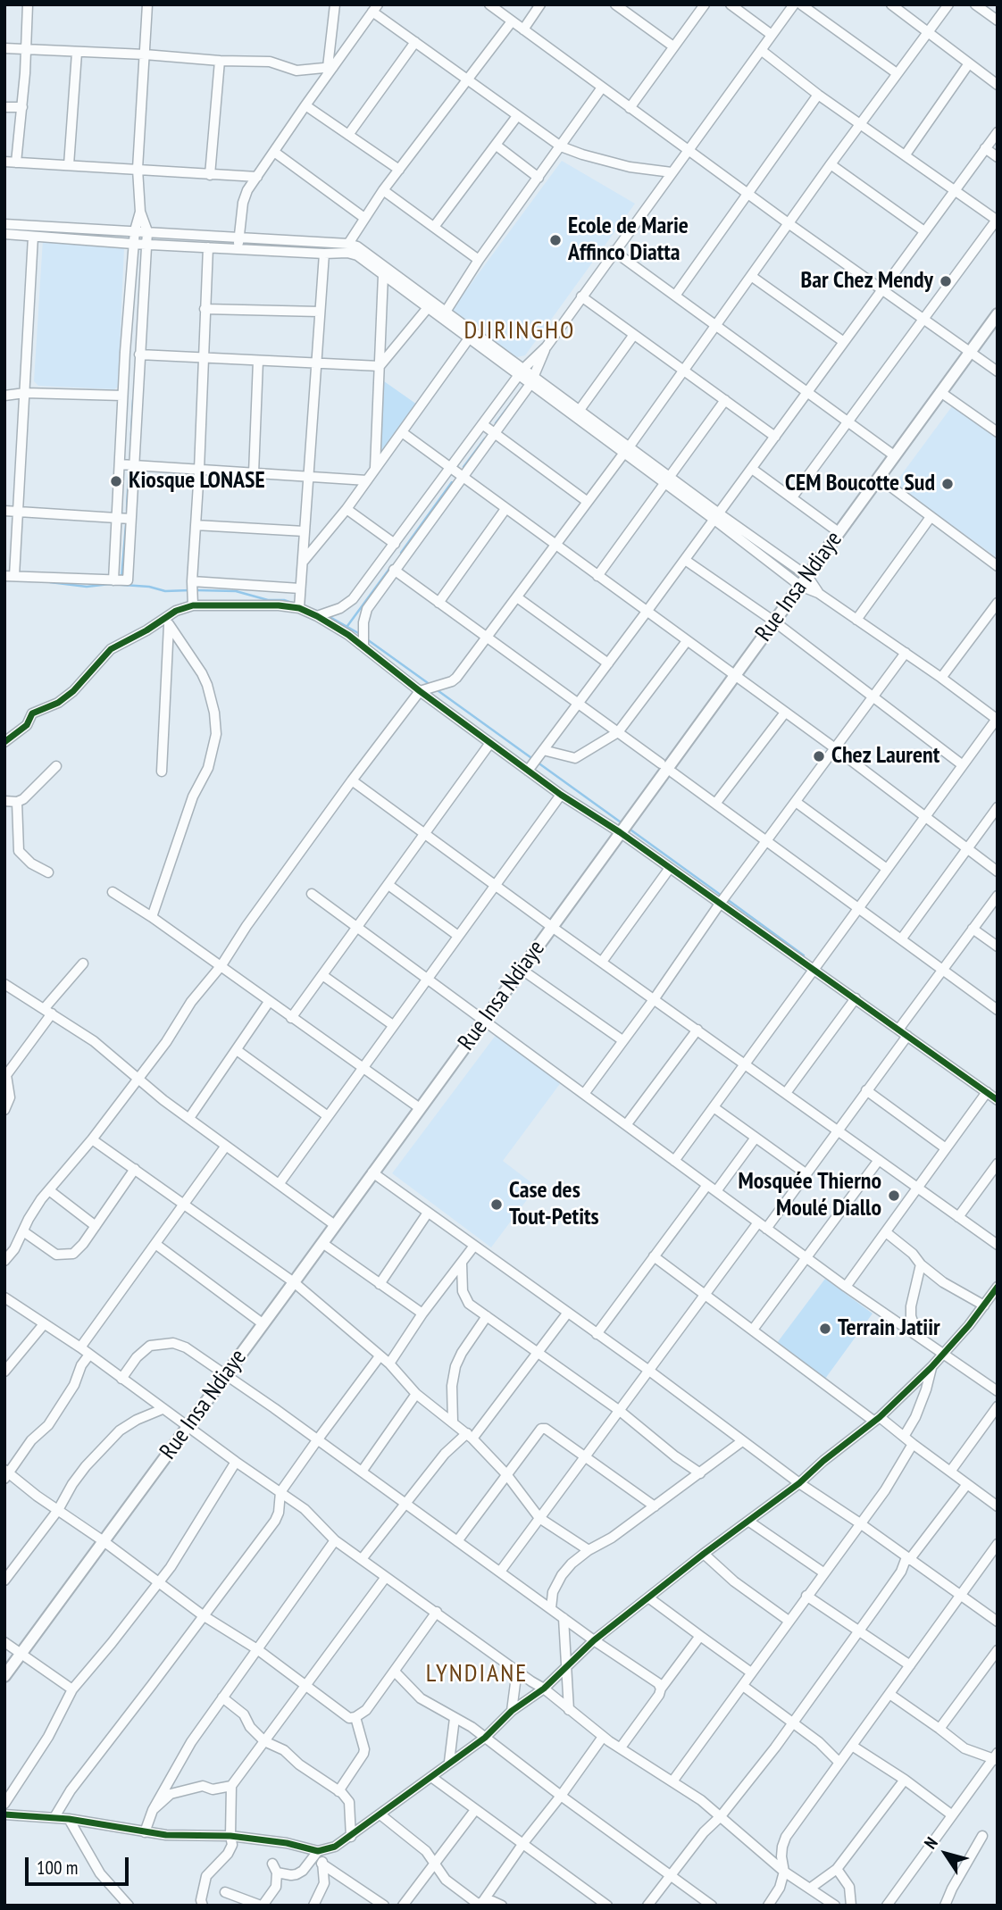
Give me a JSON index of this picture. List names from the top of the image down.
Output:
{
  "streets": {
    "main road": ["Rue Insa Ndiaye"]
  },
  "districts": ["DJIRINGHO", "LYNDIANE"],
  "places": [
    "Ecole de Marie Affinco Diatta",
    "Bar Chez Mendy",
    "Kiosque LONASE",
    "CEM Boucotte Sud",
    "Chez Laurent",
    "Mosquée Thierno Moulé Diallo",
    "Case des Tout-Petits",
    "Terrain Jatiir"
  ],
  "scale_bar": "100 m",
  "north": "top left"
}
